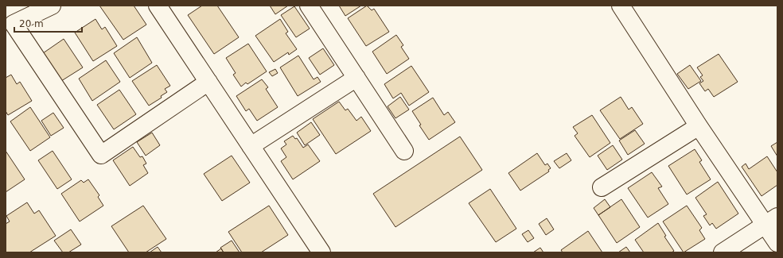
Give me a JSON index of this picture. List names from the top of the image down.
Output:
{
  "scale_bar": "20 m"
}
